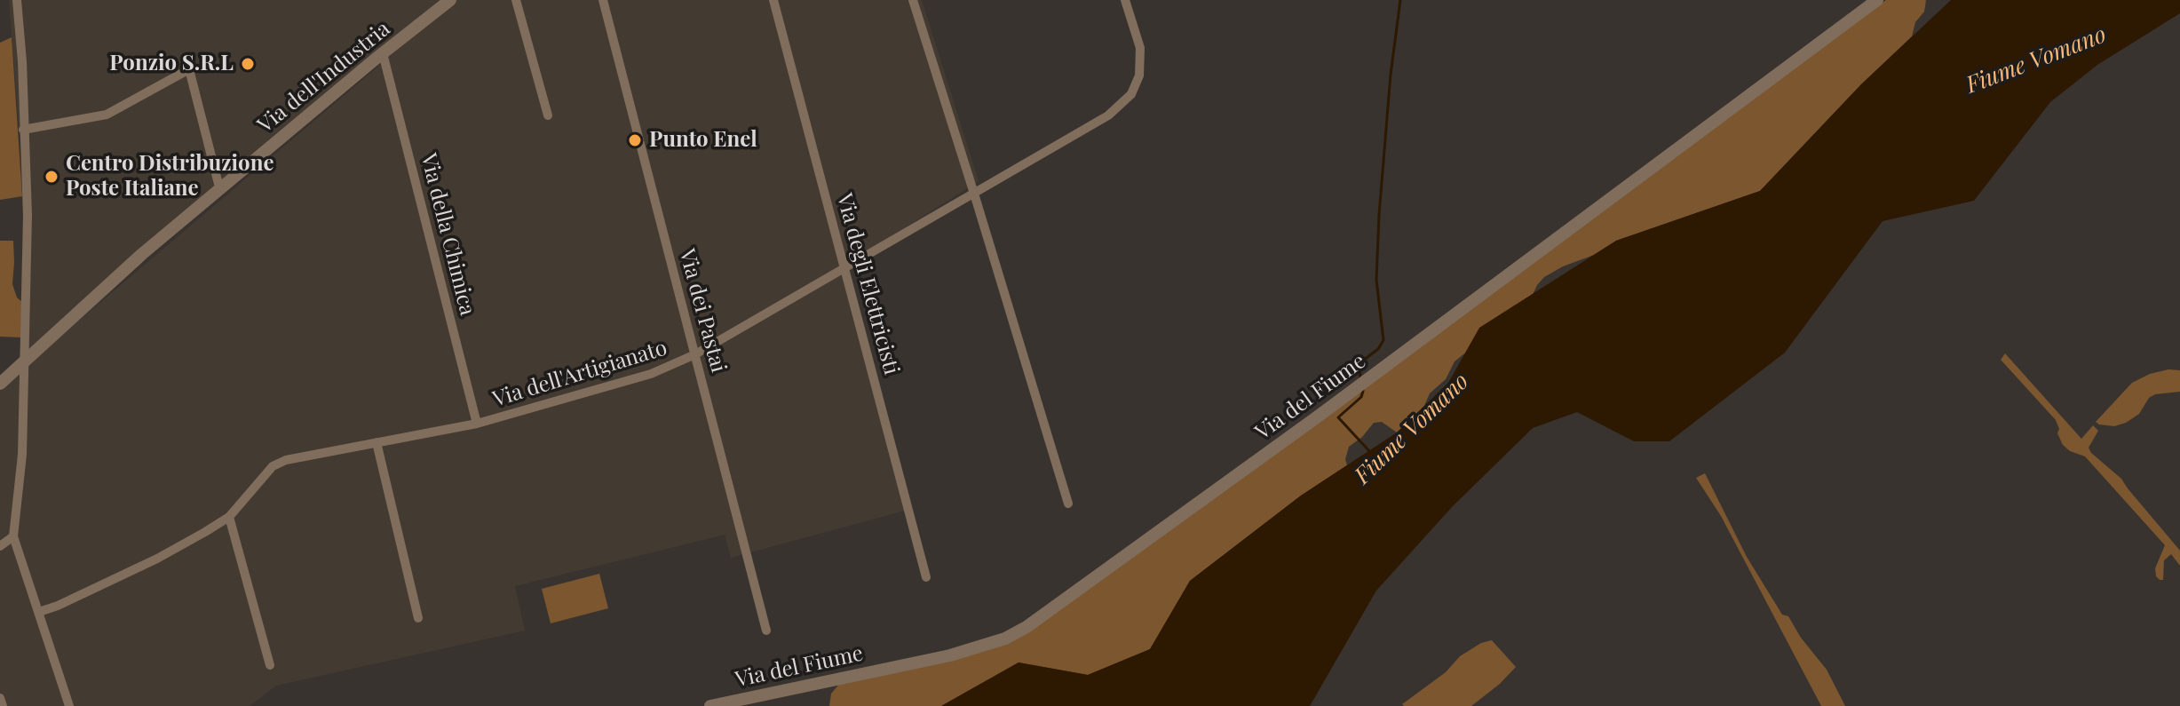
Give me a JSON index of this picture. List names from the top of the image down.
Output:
{
  "streets": {
    "street": [
      "Via dell'Industria",
      "Via della Chimica",
      "Via degli Elettricisti",
      "Via dei Pastai",
      "Via dell'Artigianato",
      "Via del Fiume"
    ]
  },
  "crossings": [
    ["Via dell'Industria", "Via della Chimica"],
    ["Via della Chimica", "Via dell'Artigianato"],
    ["Via degli Elettricisti", "Via dell'Artigianato"],
    ["Via dei Pastai", "Via dell'Artigianato"]
  ],
  "water": ["Fiume Vomano"],
  "places": ["Ponzio S.R.L", "Punto Enel", "Centro Distribuzione Poste Italiane"]
}
